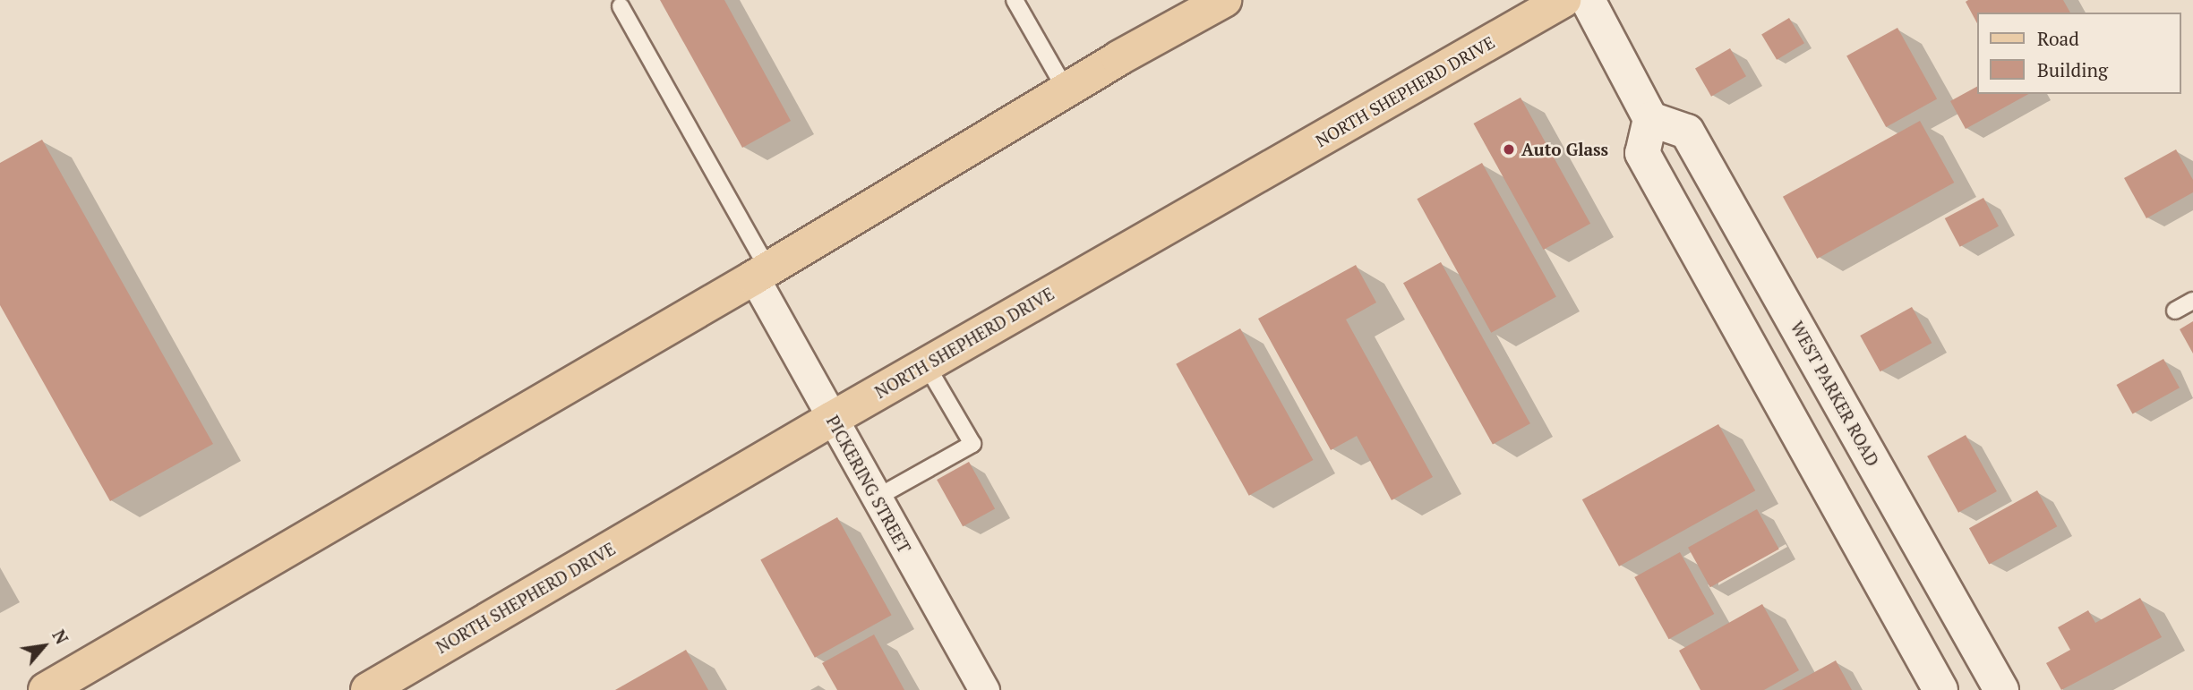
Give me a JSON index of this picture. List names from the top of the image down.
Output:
{
  "streets": {
    "main road": ["NORTH SHEPHERD DRIVE", "WEST PARKER ROAD"],
    "street": ["PICKERING STREET"]
  },
  "crossings": [
    ["NORTH SHEPHERD DRIVE", "PICKERING STREET"]
  ],
  "places": ["Auto Glass"],
  "legend": ["Road", "Building"],
  "north": "top right"
}
